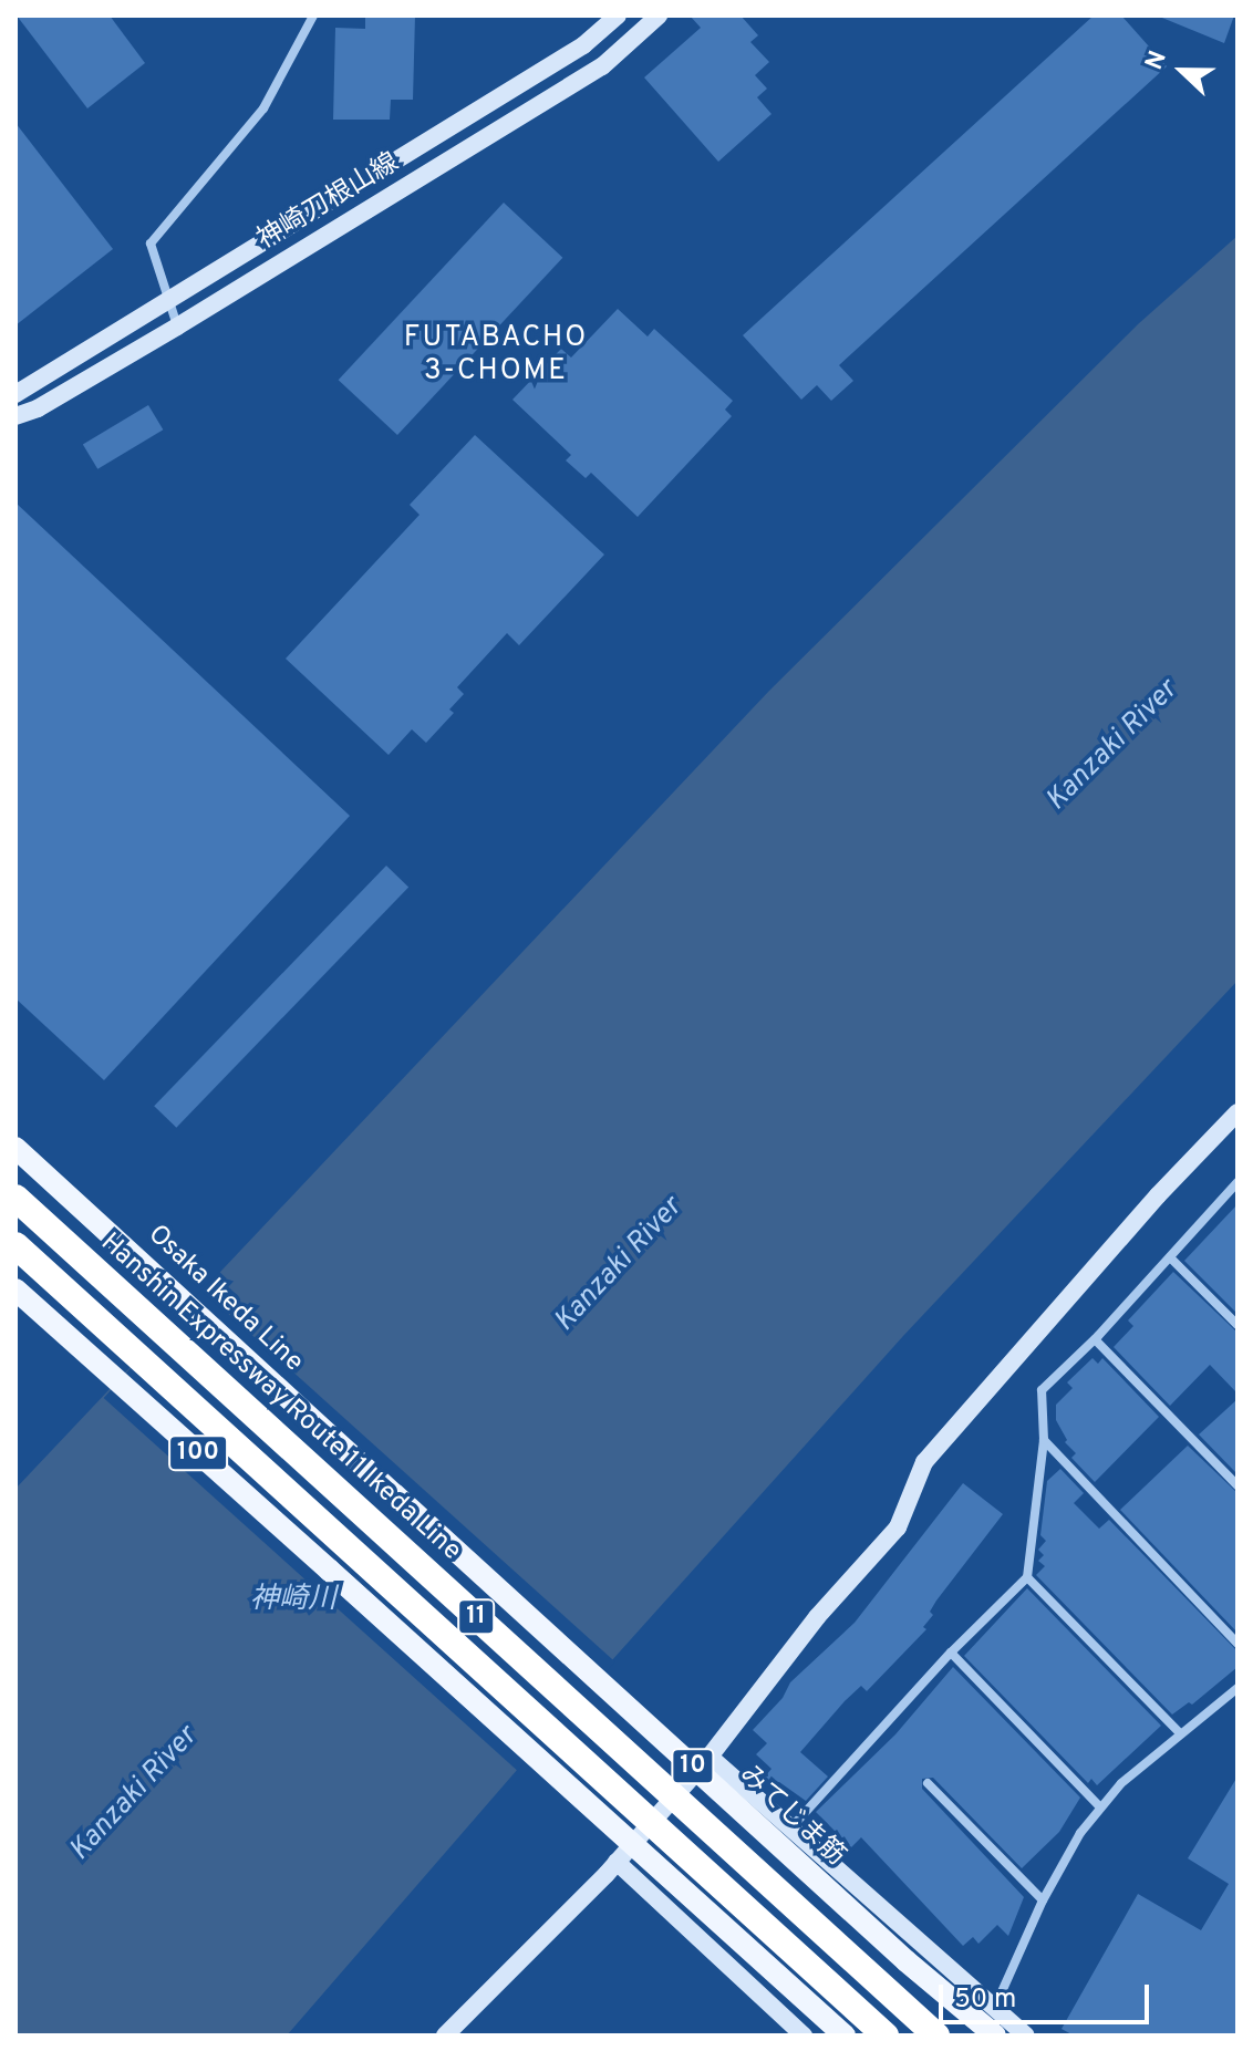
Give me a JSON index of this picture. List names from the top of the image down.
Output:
{
  "streets": {
    "highway": ["Hanshin Expressway Route 11 Ikeda Line", "11"],
    "main road": [
      "Osaka Ikeda Line",
      "100",
      "10",
      "みてじま筋"
    ],
    "street": ["神崎刀根山線"]
  },
  "crossings": [
    ["Osaka Ikeda Line", "みてじま筋"]
  ],
  "districts": ["FUTABACHO 3-CHOME"],
  "water": ["Kanzaki River", "神崎川"],
  "scale_bar": "50 m",
  "north": "left"
}
